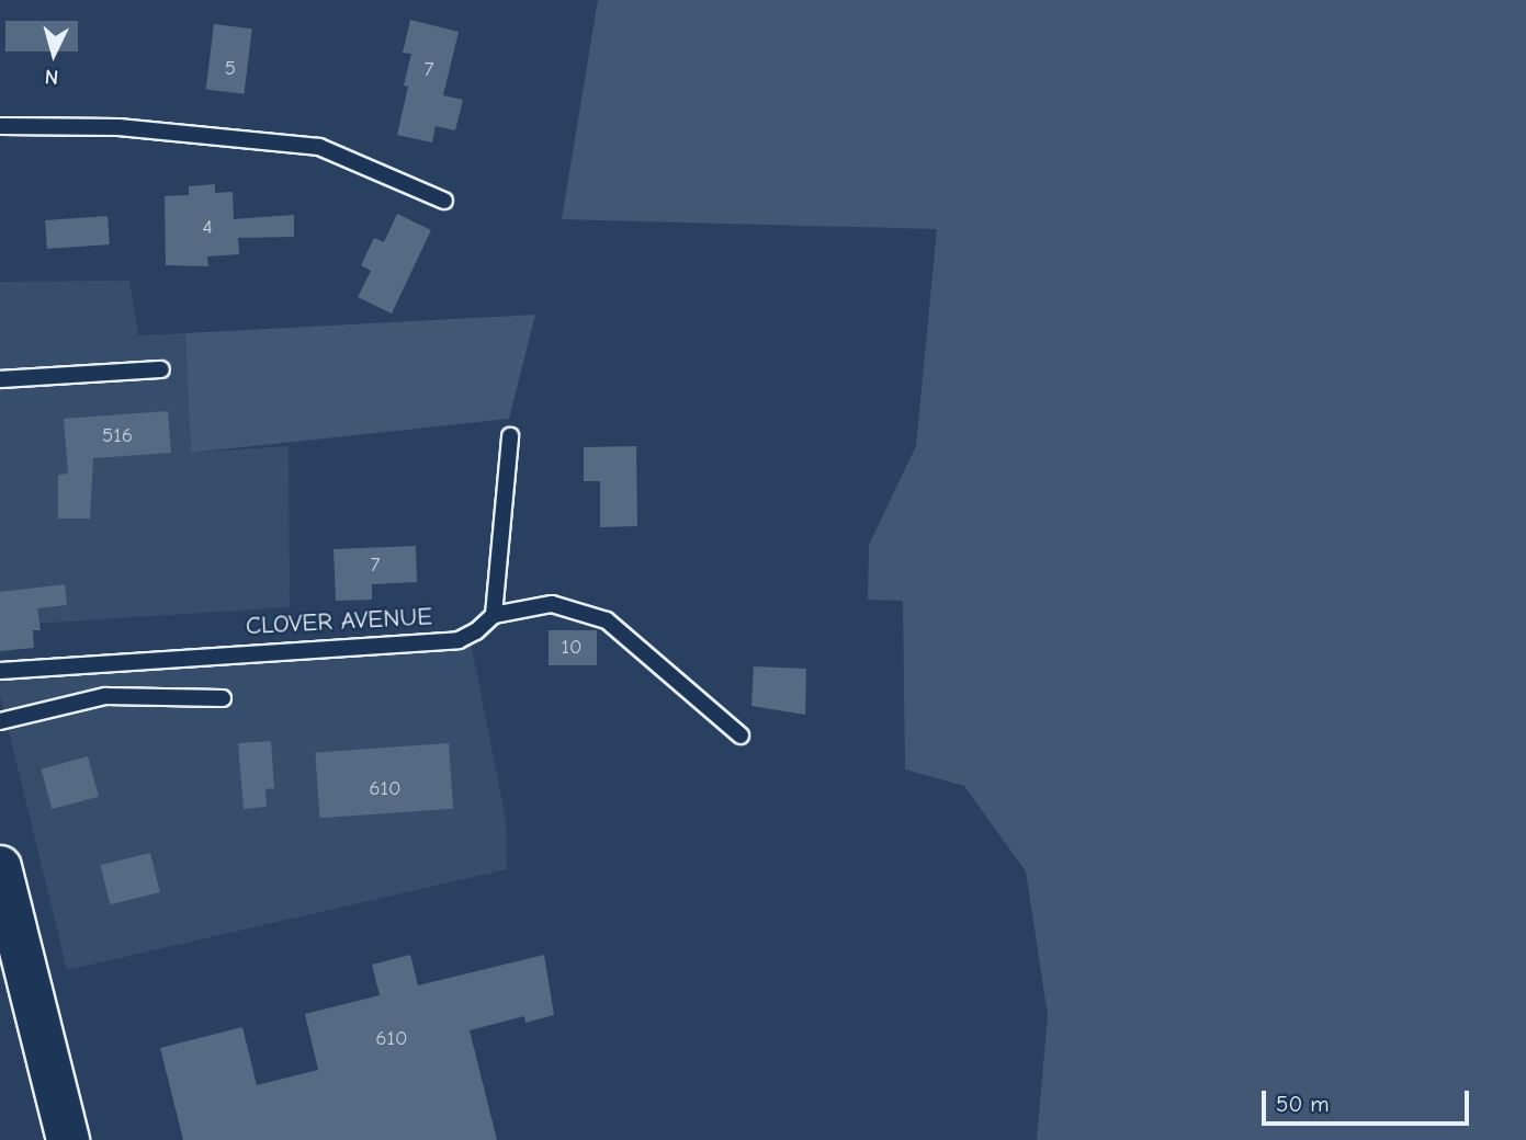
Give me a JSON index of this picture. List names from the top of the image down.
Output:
{
  "streets": {
    "lane": ["CLOVER AVENUE"]
  },
  "house_numbers": [
    "5",
    "7",
    "4",
    "516",
    "7",
    "10",
    "610",
    "610"
  ],
  "scale_bar": "50 m",
  "north": "bottom"
}
